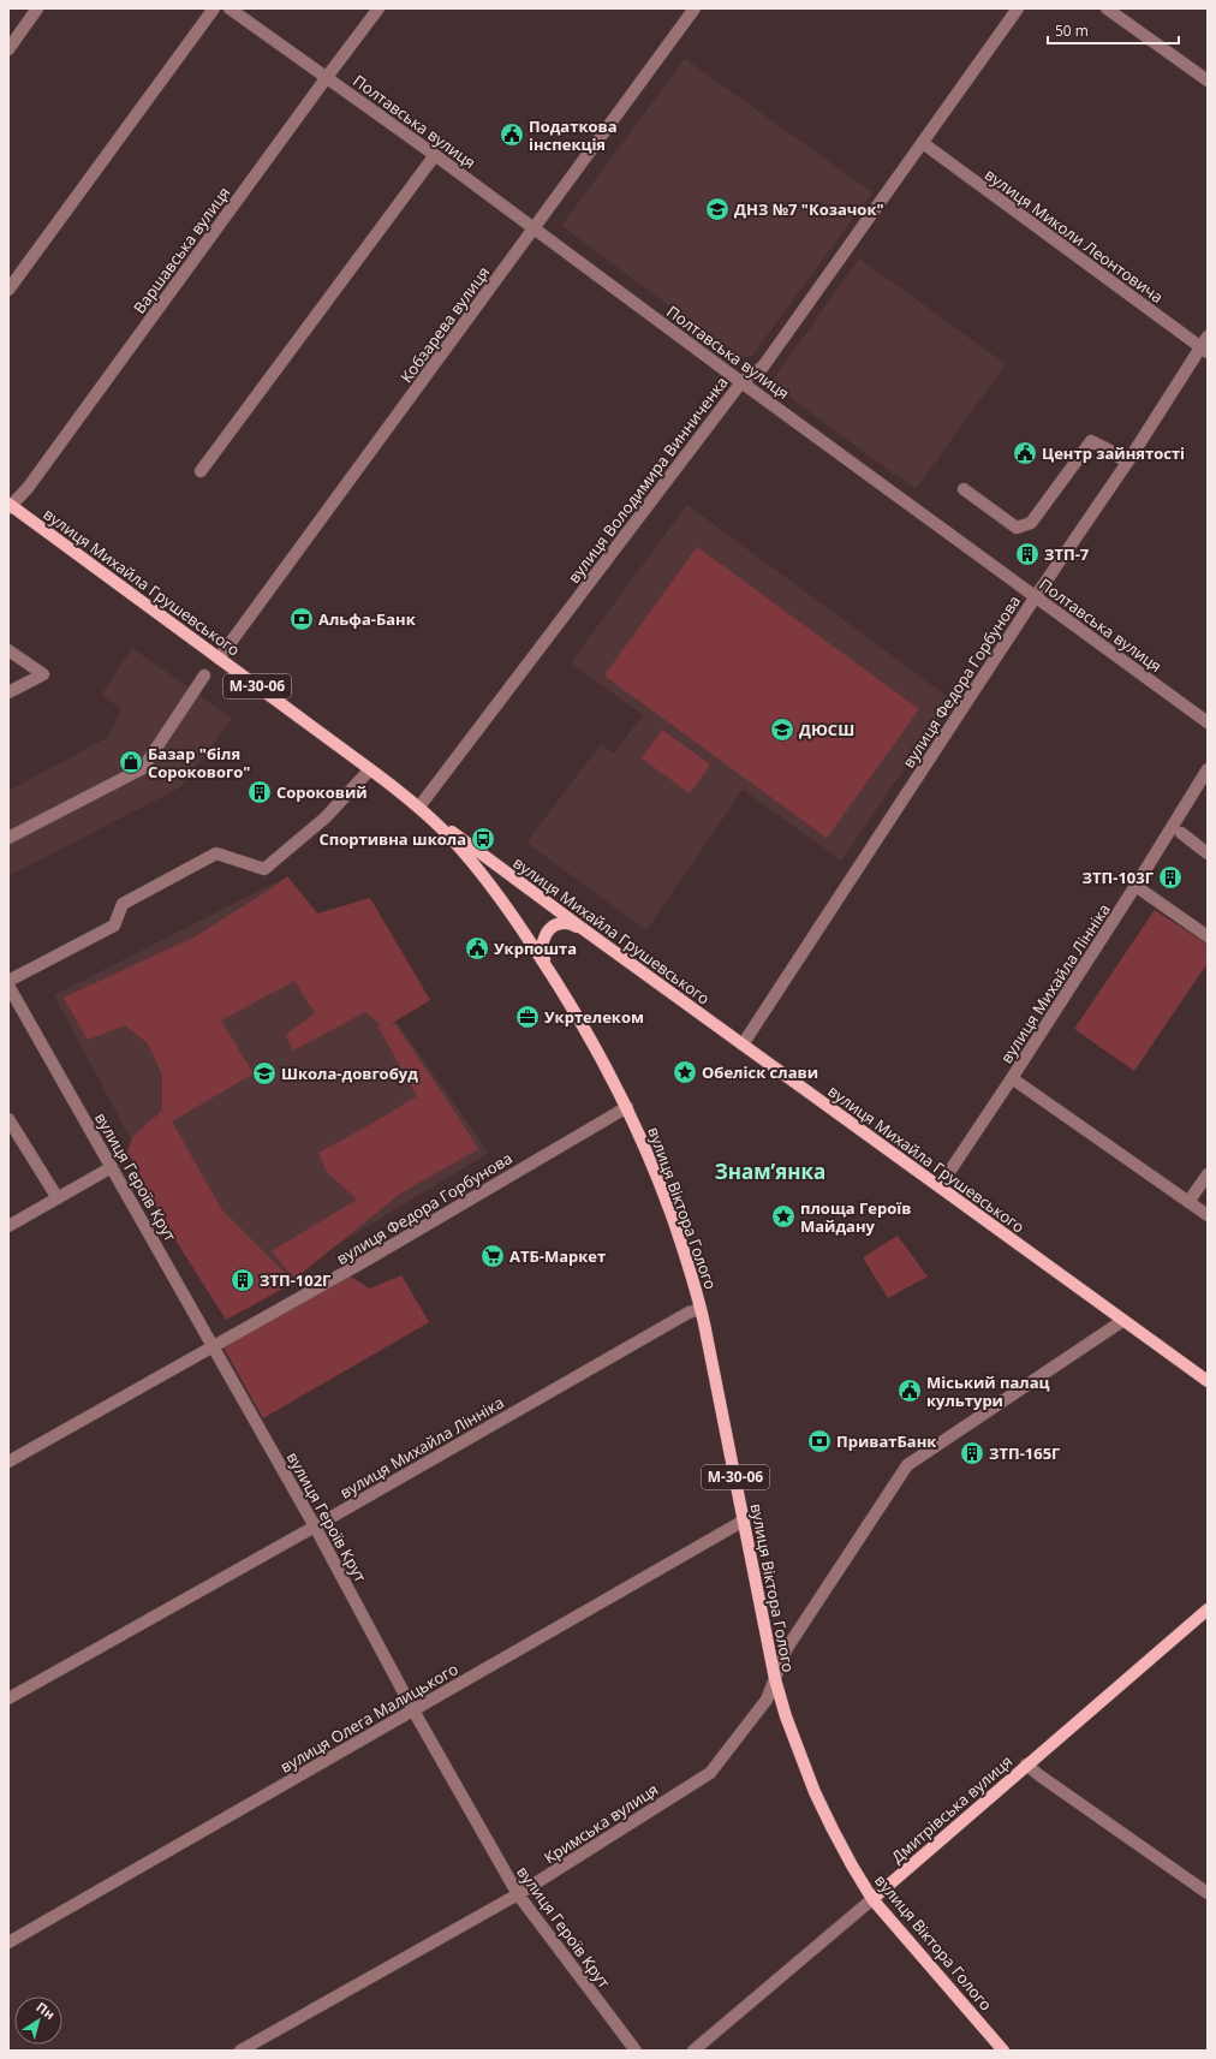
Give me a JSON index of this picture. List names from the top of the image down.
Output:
{
  "streets": {
    "main road": [
      "вулиця Михайла Грушевського",
      "М-30-06",
      "вулиця Віктора Голого",
      "Дмитрівська вулиця"
    ],
    "street": [
      "Полтавська вулиця",
      "вулиця Миколи Леонтовича",
      "Варшавська вулиця",
      "Кобзарева вулиця",
      "вулиця Володимира Винниченка",
      "вулиця Федора Горбунова",
      "вулиця Михайла Лінніка",
      "вулиця Героїв Крут",
      "вулиця Олега Малицького",
      "Кримська вулиця"
    ]
  },
  "crossings": [
    ["Полтавська вулиця", "Варшавська вулиця"],
    ["Полтавська вулиця", "Кобзарева вулиця"],
    ["Полтавська вулиця", "вулиця Володимира Винниченка"],
    ["Полтавська вулиця", "вулиця Федора Горбунова"],
    ["вулиця Миколи Леонтовича", "вулиця Володимира Винниченка"],
    ["вулиця Миколи Леонтовича", "вулиця Федора Горбунова"],
    ["Варшавська вулиця", "вулиця Михайла Грушевського"],
    ["Кобзарева вулиця", "вулиця Михайла Грушевського"],
    ["вулиця Володимира Винниченка", "вулиця Михайла Грушевського"],
    ["вулиця Михайла Грушевського", "вулиця Федора Горбунова"],
    ["вулиця Михайла Грушевського", "вулиця Михайла Лінніка"],
    ["вулиця Михайла Грушевського", "вулиця Віктора Голого"],
    ["вулиця Михайла Грушевського", "Кримська вулиця"],
    ["вулиця Федора Горбунова", "вулиця Героїв Крут"],
    ["вулиця Федора Горбунова", "вулиця Віктора Голого"],
    ["вулиця Михайла Лінніка", "вулиця Героїв Крут"],
    ["вулиця Михайла Лінніка", "вулиця Віктора Голого"],
    ["вулиця Героїв Крут", "вулиця Олега Малицького"],
    ["вулиця Героїв Крут", "Кримська вулиця"],
    ["вулиця Віктора Голого", "вулиця Олега Малицького"],
    ["вулиця Віктора Голого", "Дмитрівська вулиця"],
    ["вулиця Віктора Голого", "Кримська вулиця"]
  ],
  "districts": ["Знам’янка"],
  "places": {
    "public building": [
      "Податкова інспекція",
      "Центр зайнятості",
      "Укрпошта",
      "Міський палац культури"
    ],
    "school or university": ["ДНЗ №7 \"Козачок\"", "ДЮСШ", "Школа-довгобуд"],
    "building": [
      "ЗТП-7",
      "Сороковий",
      "ЗТП-103Г",
      "ЗТП-102Г",
      "ЗТП-165Г"
    ],
    "bank": ["Альфа-Банк", "ПриватБанк"],
    "shop": ["Базар \"біля Сорокового\""],
    "bus stop": ["Спортивна школа"],
    "office": ["Укртелеком"],
    "place": ["Обеліск слави", "площа Героїв Майдану"],
    "supermarket": ["АТБ-Маркет"]
  },
  "scale_bar": "50 m",
  "north": "top right"
}
